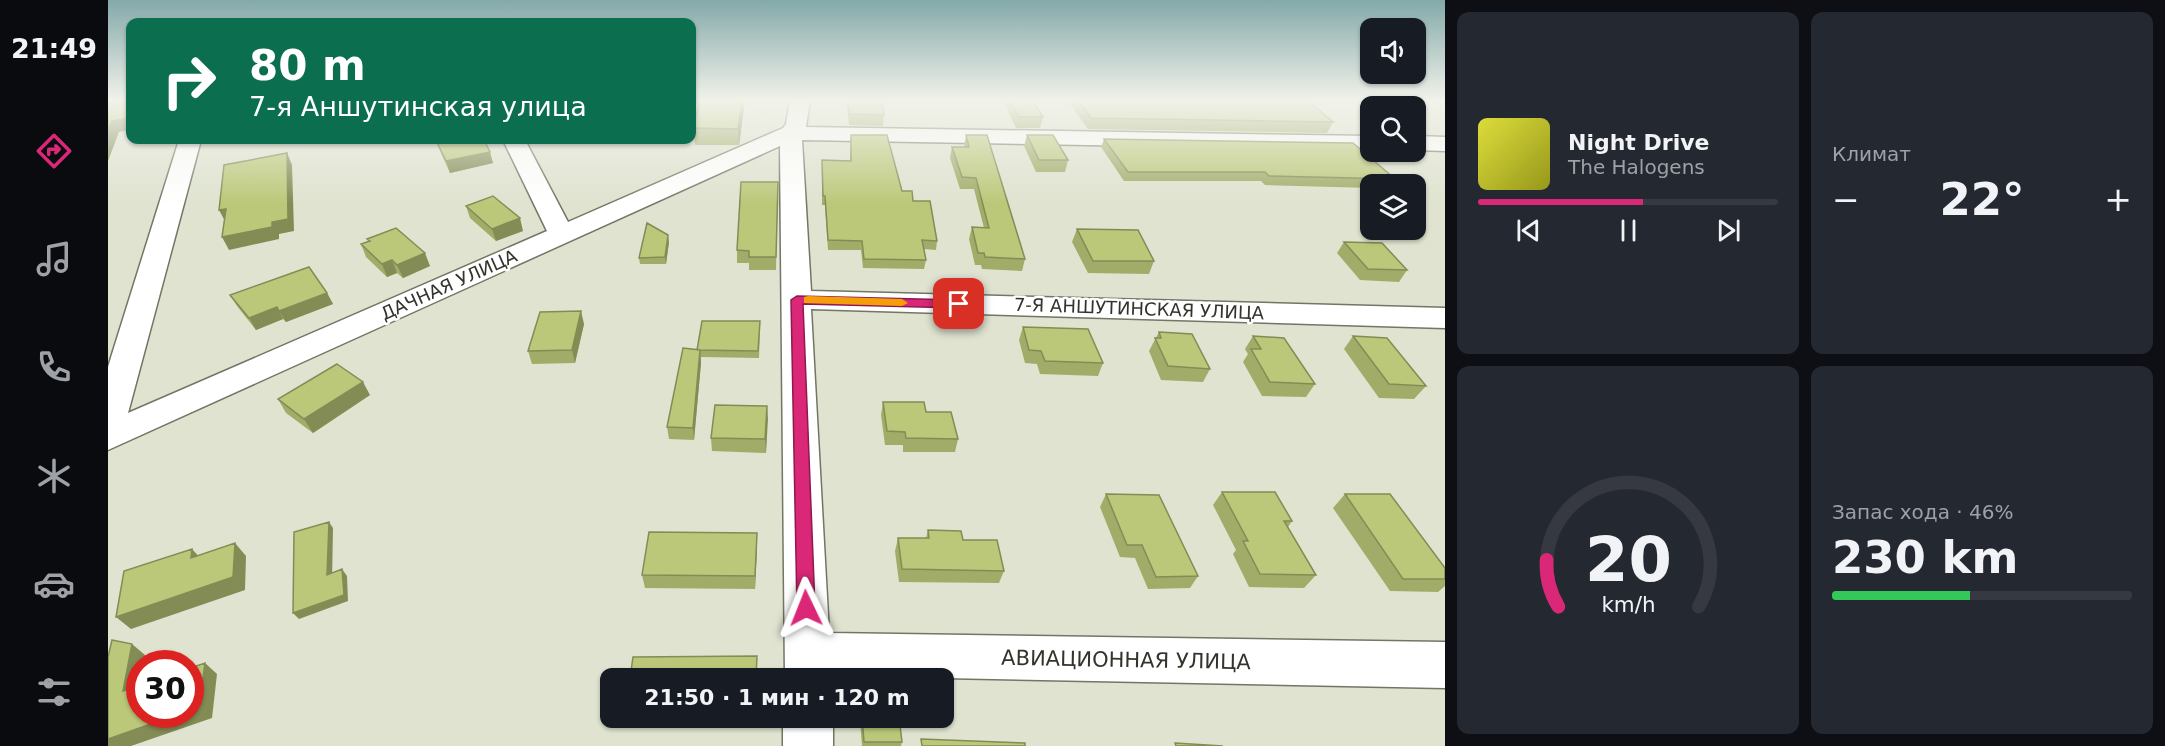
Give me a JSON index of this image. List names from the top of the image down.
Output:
{
  "streets": {
    "street": ["ДАЧНАЯ УЛИЦА", "7-Я АНШУТИНСКАЯ УЛИЦА", "АВИАЦИОННАЯ УЛИЦА"]
  },
  "page": {
    "tabs": "21:49",
    "tile": [
      "Климат",
      ["Запас хода · 46%", "230 km"]
    ],
    "turn": ["80 m", "7-я Аншутинская улица"],
    "song": ["Night Drive", "The Halogens"],
    "heat": ["−", "22°", "+"],
    "limit": "30",
    "trip": "21:50 · 1 мин · 120 m",
    "gauge": ["20", "km/h"]
  }
}
